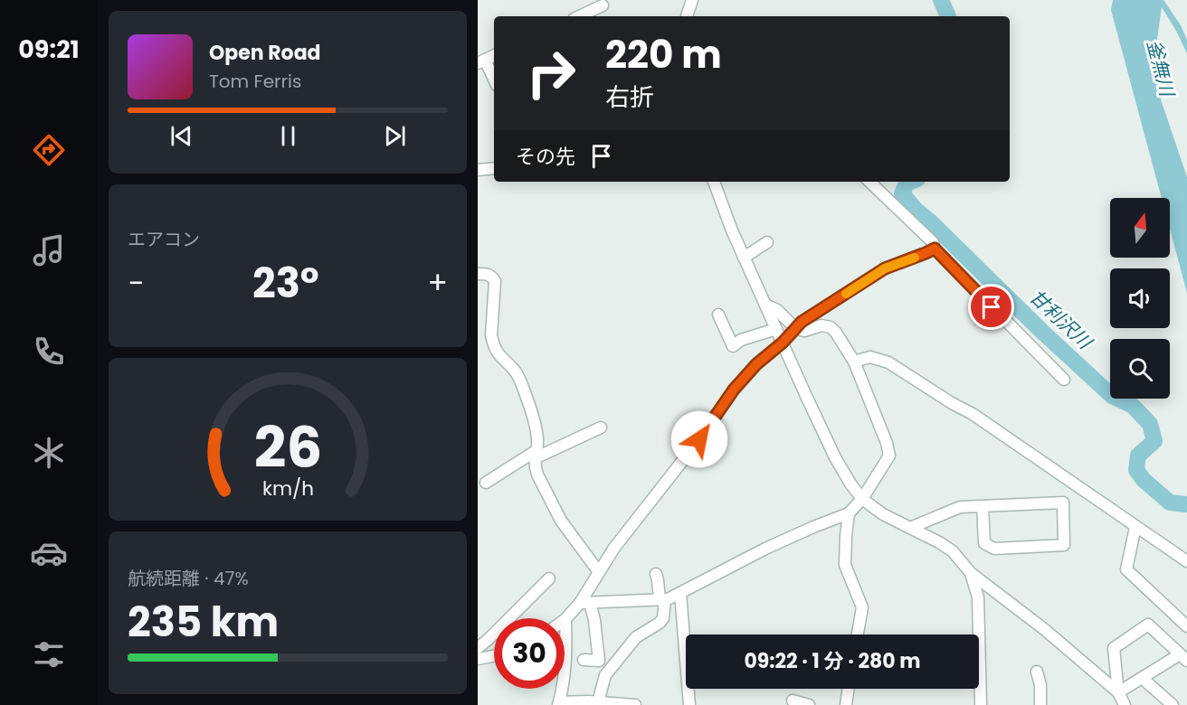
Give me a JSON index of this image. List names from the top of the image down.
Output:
{
  "water": ["釜無川", "甘利沢川"],
  "north": "top",
  "page": {
    "tabs": "09:21",
    "turn": ["220 m", "右折"],
    "song": ["Open Road", "Tom Ferris"],
    "then": "その先",
    "tile": [
      "エアコン",
      ["航続距離 · 47%", "235 km"]
    ],
    "heat": ["−", "23°", "+"],
    "limit": "30",
    "trip": "09:22 · 1 分 · 280 m",
    "gauge": ["26", "km/h"]
  }
}
